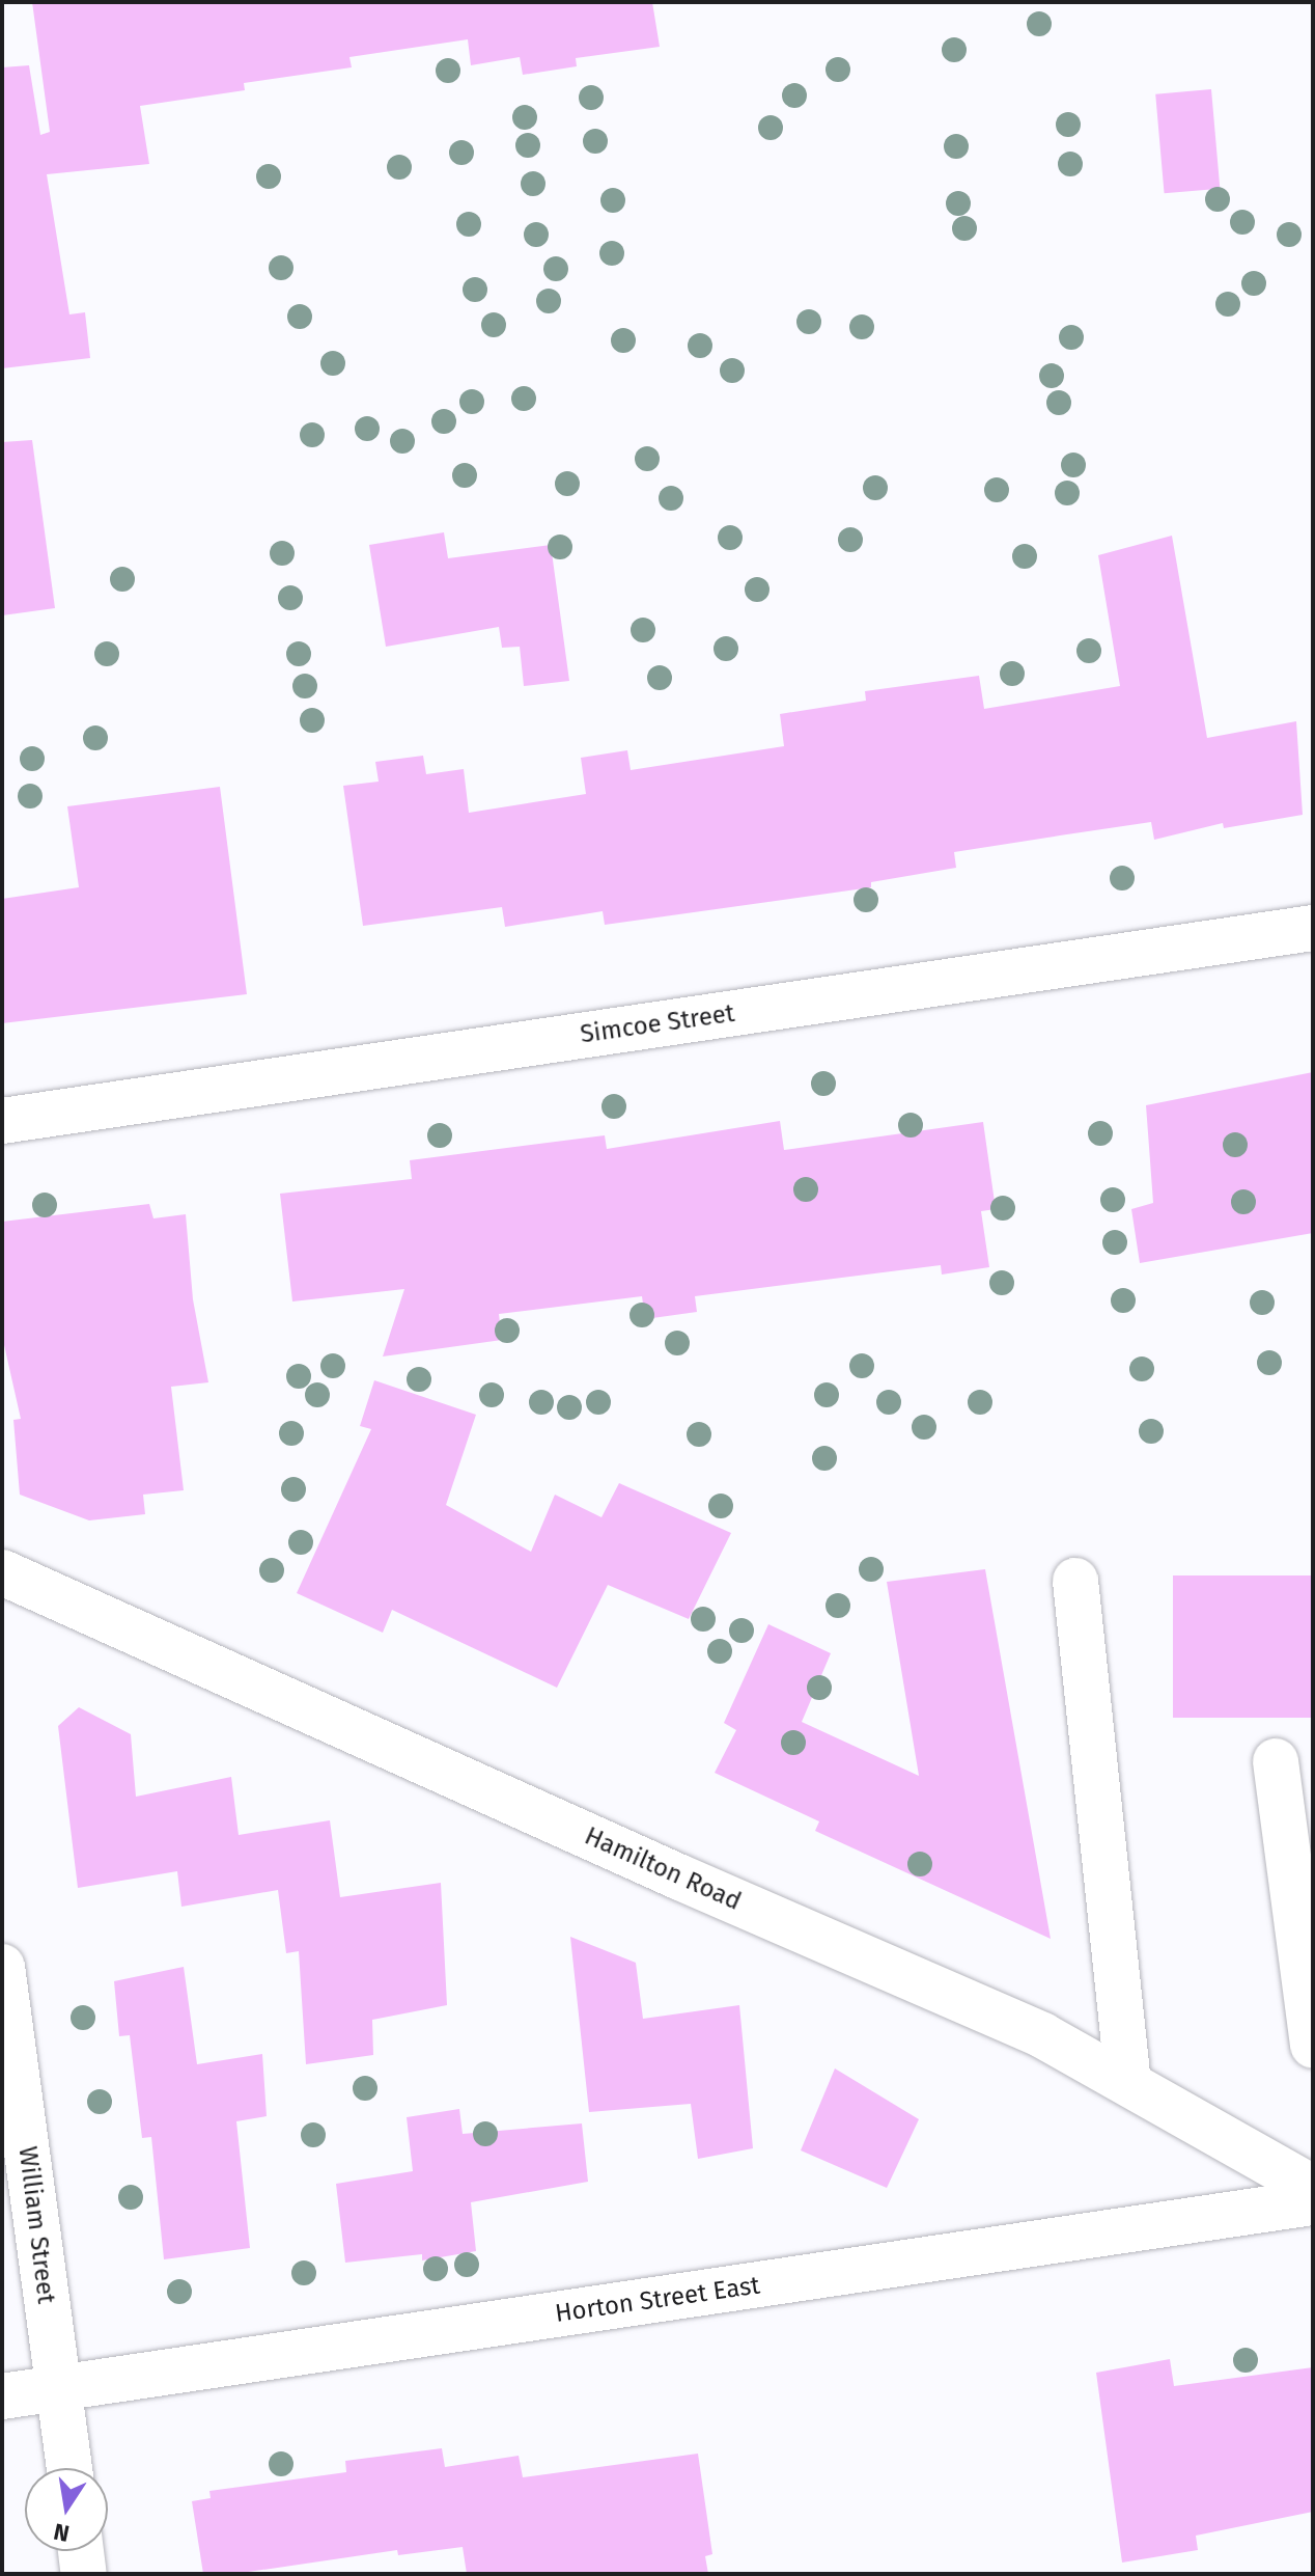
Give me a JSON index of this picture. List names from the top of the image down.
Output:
{
  "streets": {
    "street": [
      "Simcoe Street",
      "Hamilton Road",
      "William Street",
      "Horton Street East"
    ]
  },
  "crossings": [
    ["William Street", "Horton Street East"]
  ],
  "north": "bottom"
}
